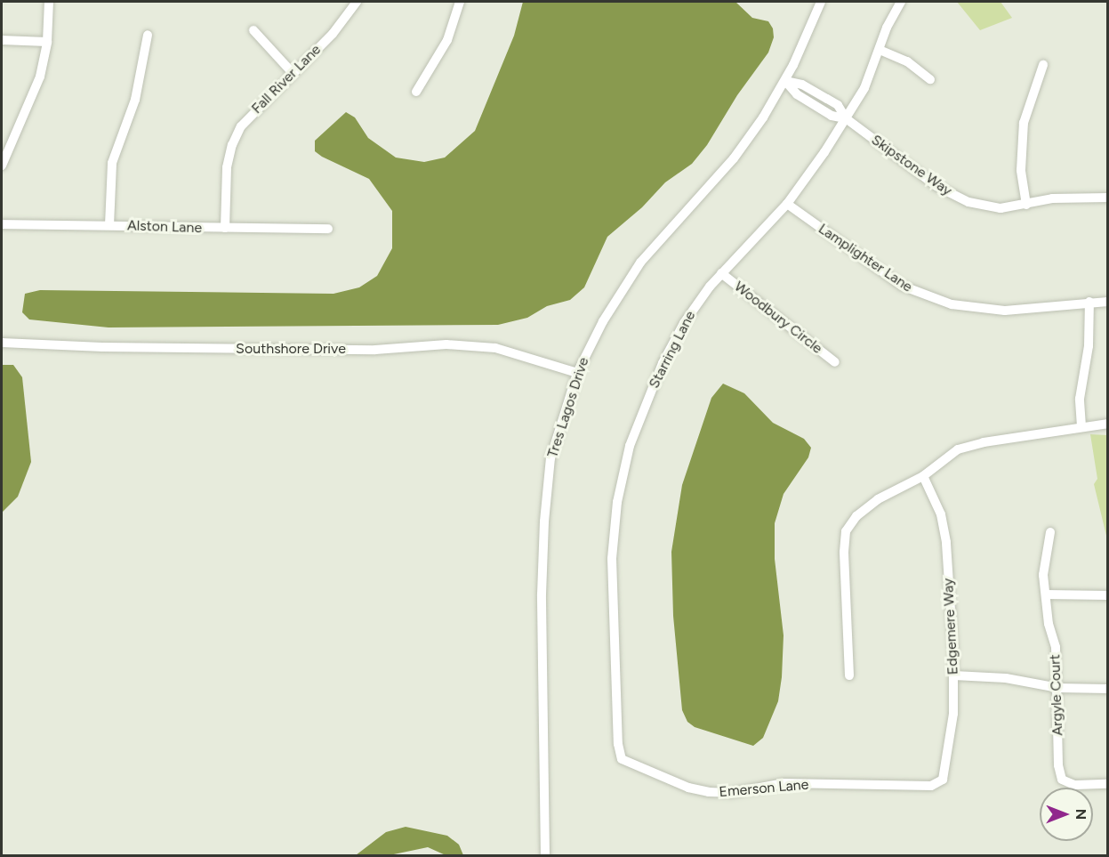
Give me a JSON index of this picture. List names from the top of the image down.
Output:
{
  "streets": {
    "street": [
      "Fall River Lane",
      "Skipstone Way",
      "Alston Lane",
      "Lamplighter Lane",
      "Woodbury Circle",
      "Southshore Drive",
      "Starring Lane",
      "Tres Lagos Drive",
      "Edgemere Way",
      "Argyle Court",
      "Emerson Lane"
    ]
  },
  "crossings": [
    ["Fall River Lane", "Alston Lane"],
    ["Skipstone Way", "Starring Lane"],
    ["Skipstone Way", "Tres Lagos Drive"],
    ["Lamplighter Lane", "Starring Lane"],
    ["Woodbury Circle", "Starring Lane"],
    ["Southshore Drive", "Tres Lagos Drive"],
    ["Starring Lane", "Emerson Lane"],
    ["Edgemere Way", "Emerson Lane"]
  ],
  "north": "right"
}
